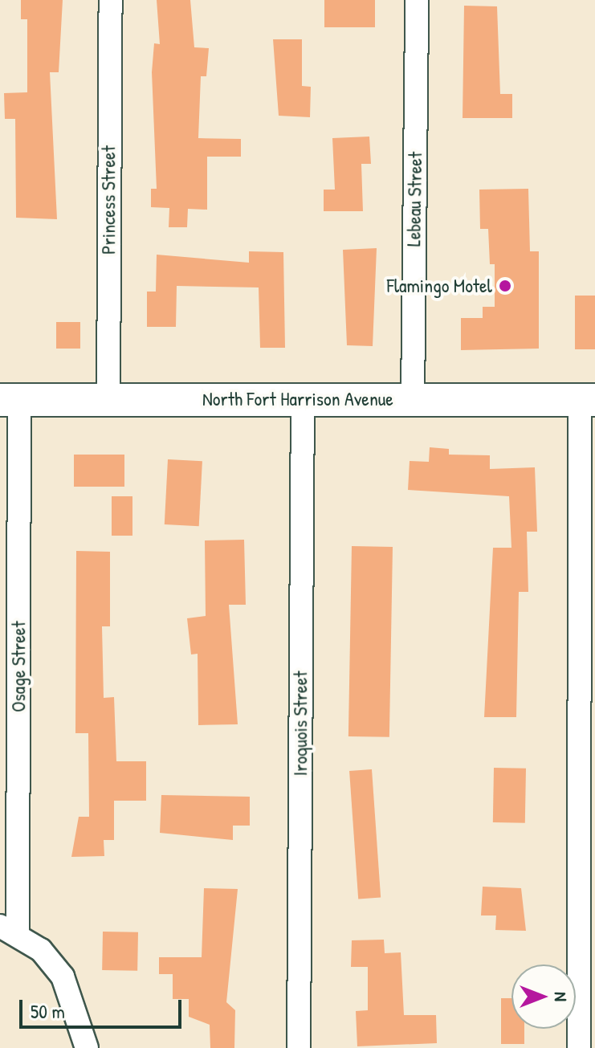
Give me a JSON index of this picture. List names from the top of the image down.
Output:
{
  "streets": {
    "main road": ["North Fort Harrison Avenue"],
    "street": [
      "Lebeau Street",
      "Princess Street",
      "Osage Street",
      "Iroquois Street"
    ]
  },
  "crossings": [
    ["Lebeau Street", "North Fort Harrison Avenue"],
    ["Princess Street", "North Fort Harrison Avenue"],
    ["North Fort Harrison Avenue", "Osage Street"],
    ["North Fort Harrison Avenue", "Iroquois Street"]
  ],
  "places": ["Flamingo Motel"],
  "scale_bar": "50 m",
  "north": "right"
}
